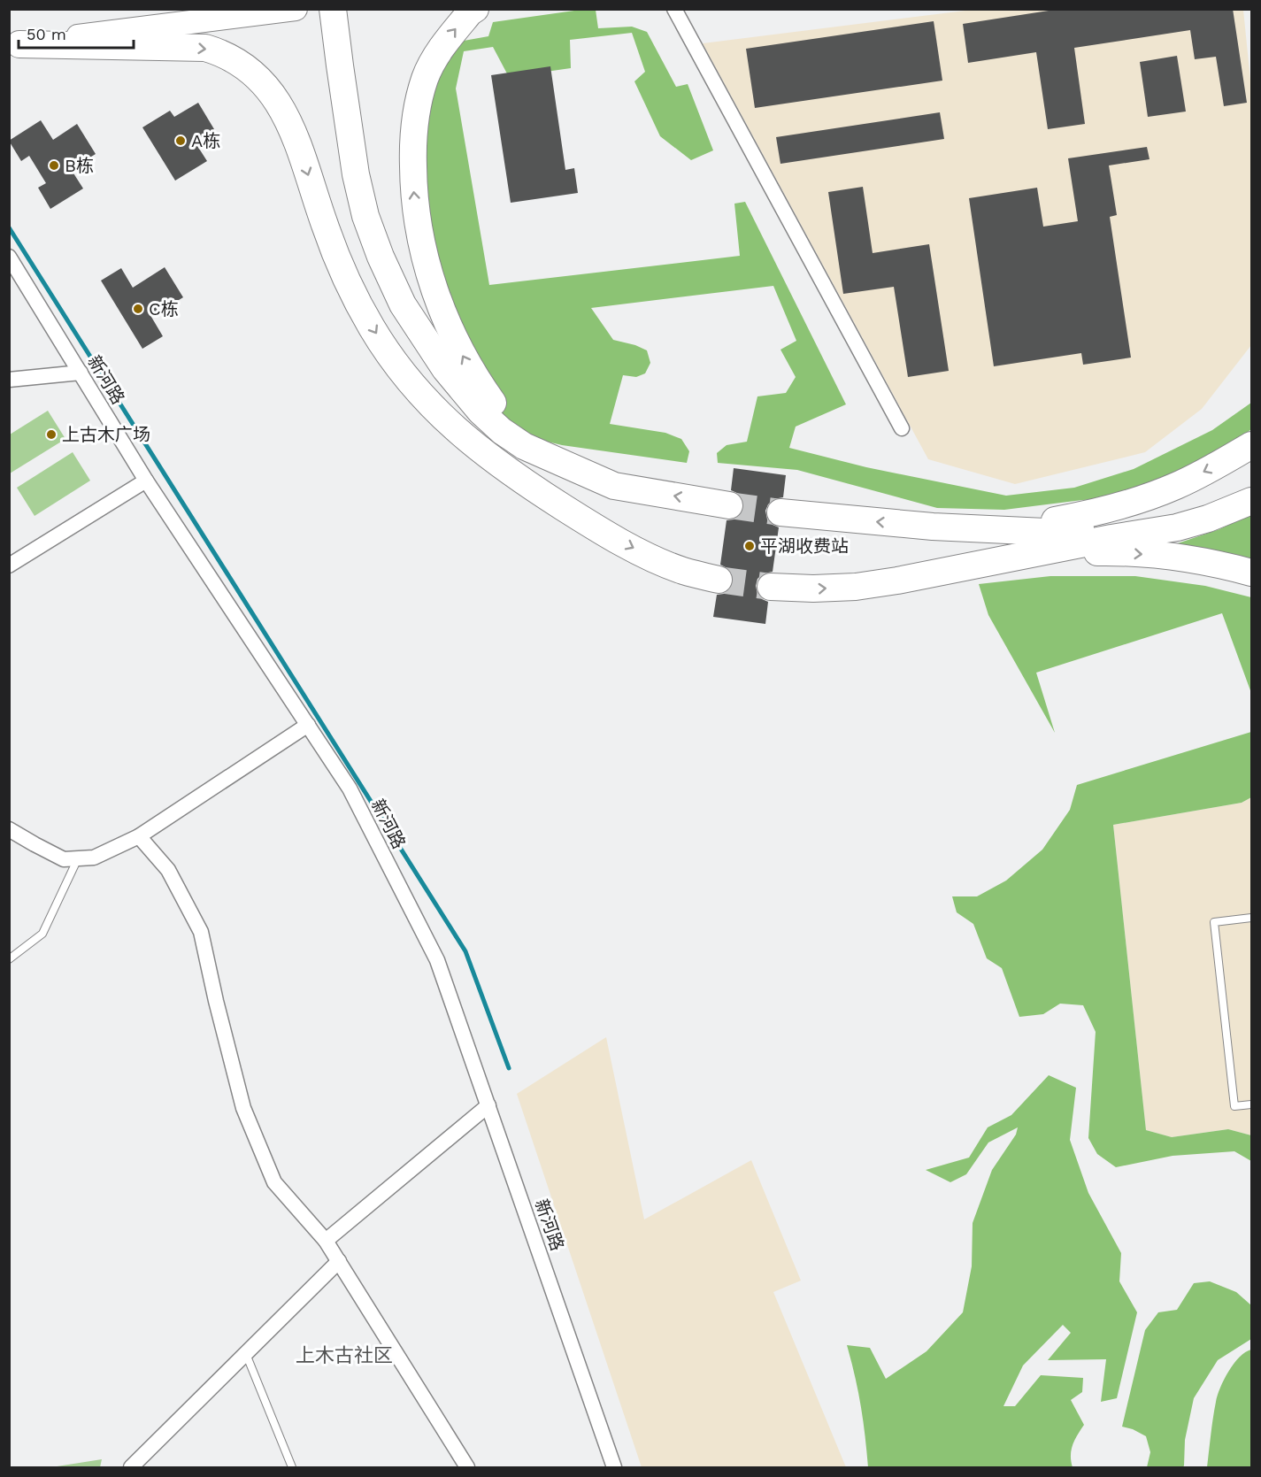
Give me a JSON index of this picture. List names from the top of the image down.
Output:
{
  "streets": {
    "street": ["新河路"]
  },
  "districts": ["上木古社区"],
  "places": [
    "A栋",
    "B栋",
    "C栋",
    "上古木广场",
    "平湖收费站"
  ],
  "scale_bar": "50 m"
}
